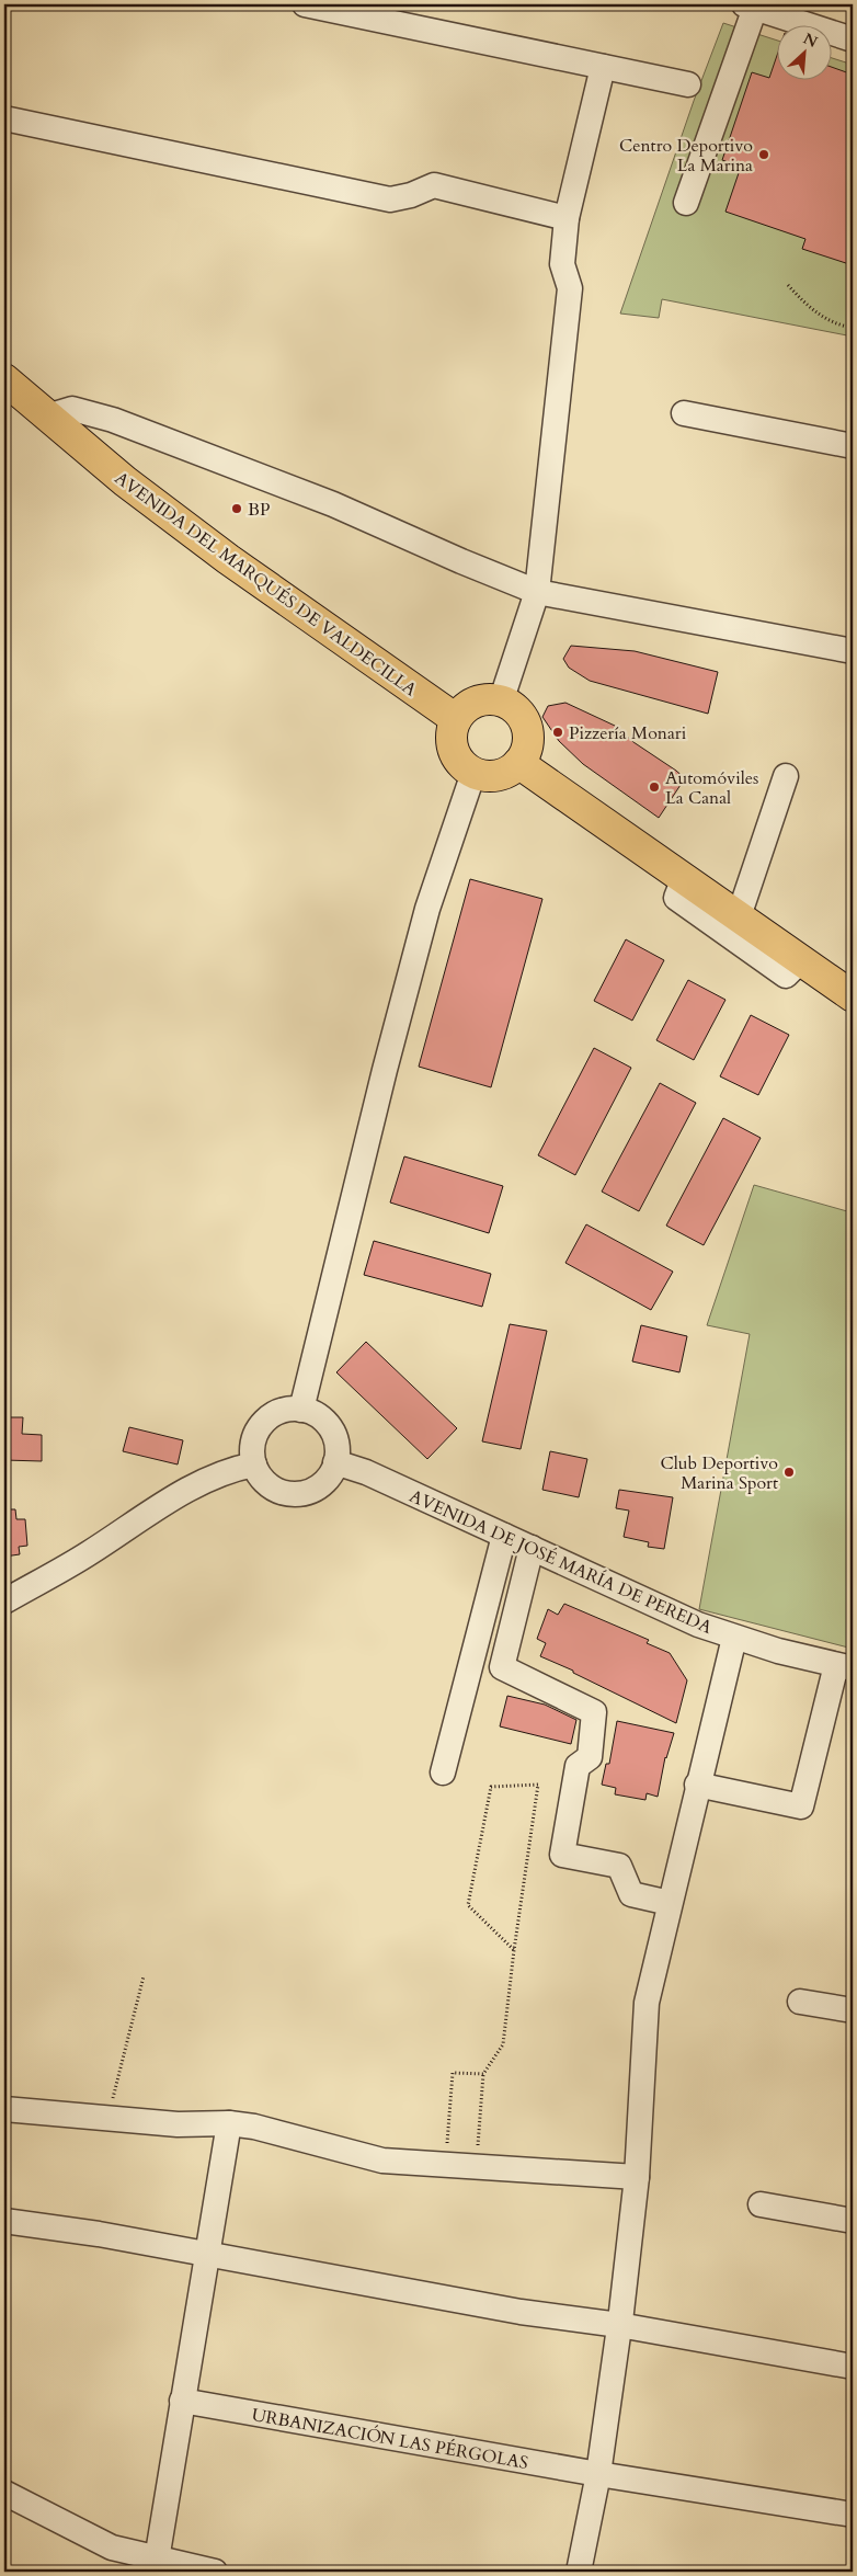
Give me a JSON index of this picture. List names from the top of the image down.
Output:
{
  "streets": {
    "main road": ["AVENIDA DEL MARQUÉS DE VALDECILLA"],
    "street": ["AVENIDA DE JOSÉ MARÍA DE PEREDA", "URBANIZACIÓN LAS PÉRGOLAS"]
  },
  "places": [
    "Centro Deportivo La Marina",
    "BP",
    "Pizzería Monari",
    "Automóviles La Canal",
    "Club Deportivo Marina Sport"
  ],
  "north": "top right"
}
